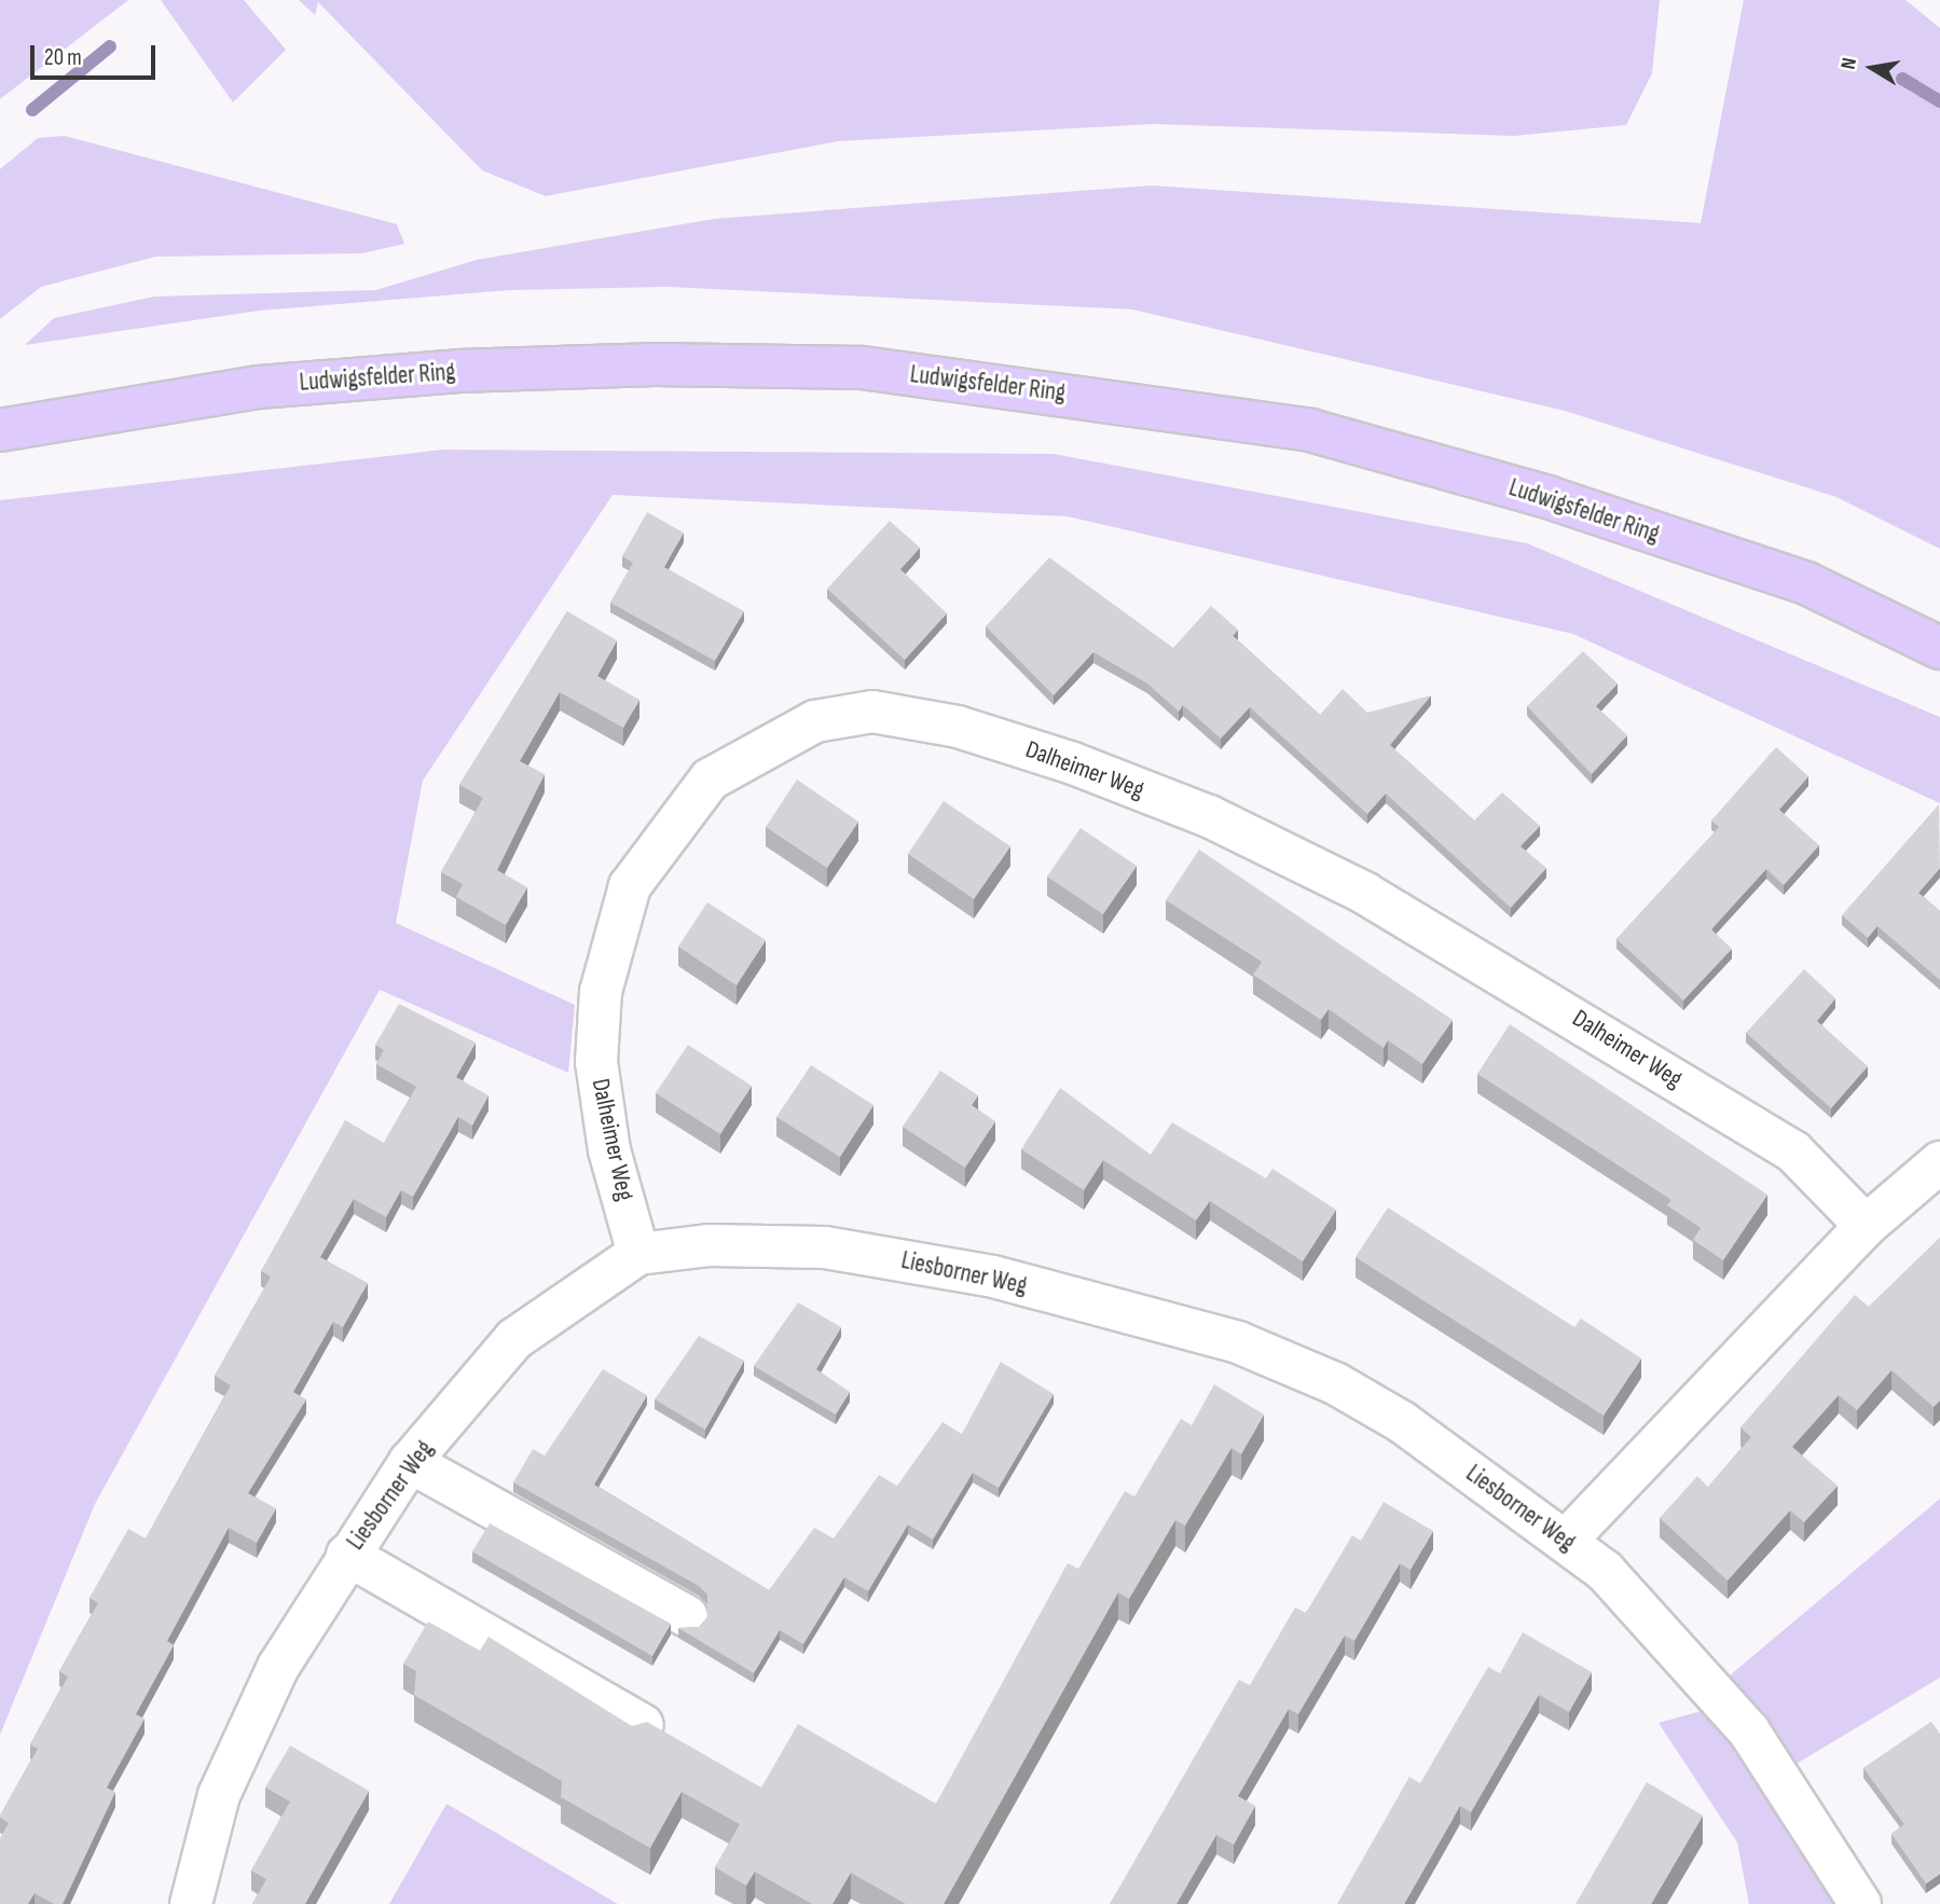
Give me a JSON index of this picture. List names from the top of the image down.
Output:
{
  "streets": {
    "main road": ["Ludwigsfelder Ring"],
    "street": ["Dalheimer Weg", "Liesborner Weg"]
  },
  "crossings": [
    ["Dalheimer Weg", "Liesborner Weg"]
  ],
  "scale_bar": "20 m",
  "north": "left"
}
